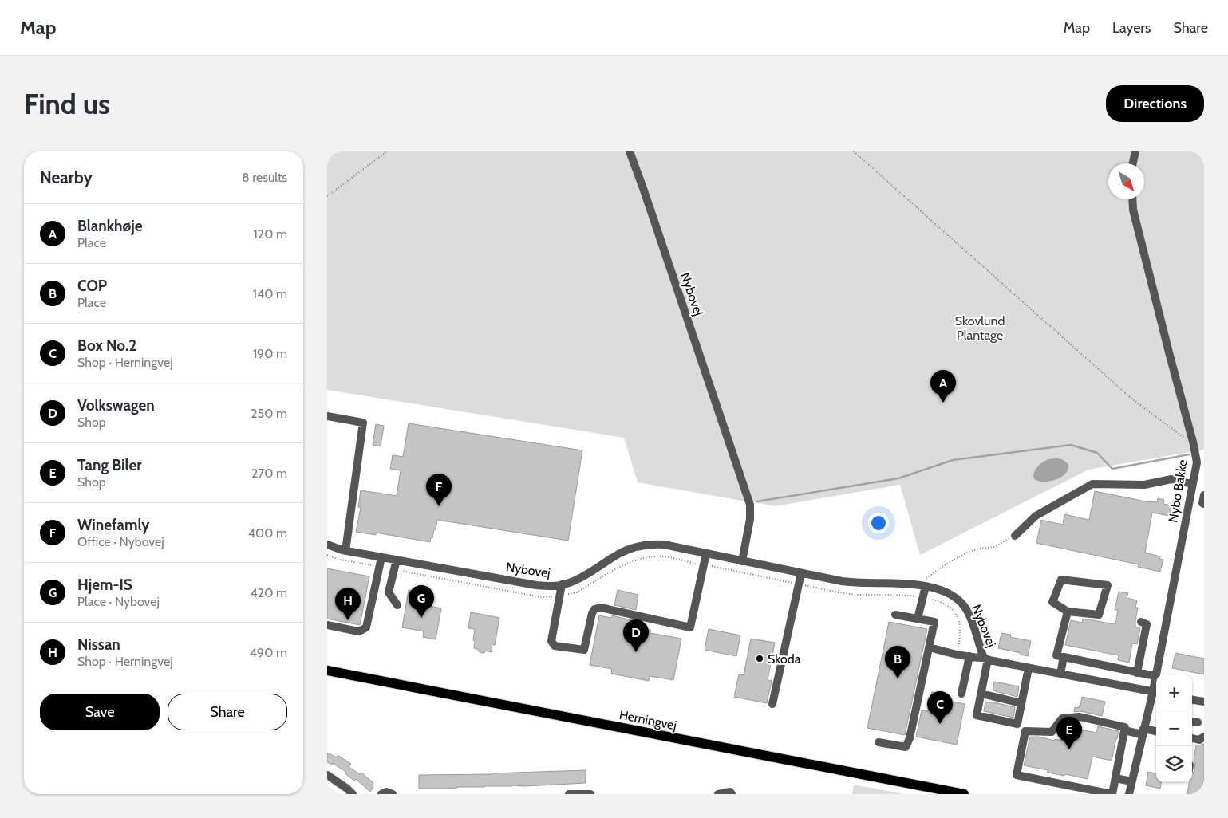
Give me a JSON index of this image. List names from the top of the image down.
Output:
{
  "streets": {
    "main road": ["Herningvej"],
    "street": ["Nybovej", "Nybo Bakke"]
  },
  "crossings": [
    ["Nybovej", "Nybo Bakke"]
  ],
  "parks": ["Skovlund Plantage"],
  "places": ["Skoda"],
  "north": "bottom right",
  "page": {
    "header": "Map",
    "nav": ["Map", "Layers", "Share"],
    "buttons": [
      "Directions",
      ["Save", "Share"]
    ],
    "title": "Find us",
    "heading": ["Nearby", "8 results"],
    "list": [
      {
        "mark": "A",
        "name": "Blankhøje",
        "note": "Place",
        "value": "120 m"
      },
      {
        "mark": "B",
        "name": "COP",
        "note": "Place",
        "value": "140 m"
      },
      {
        "mark": "C",
        "name": "Box No.2",
        "note": "Shop · Herningvej",
        "value": "190 m"
      },
      {
        "mark": "D",
        "name": "Volkswagen",
        "note": "Shop",
        "value": "250 m"
      },
      {
        "mark": "E",
        "name": "Tang Biler",
        "note": "Shop",
        "value": "270 m"
      },
      {
        "mark": "F",
        "name": "Winefamly",
        "note": "Office · Nybovej",
        "value": "400 m"
      },
      {
        "mark": "G",
        "name": "Hjem-IS",
        "note": "Place · Nybovej",
        "value": "420 m"
      },
      {
        "mark": "H",
        "name": "Nissan",
        "note": "Shop · Herningvej",
        "value": "490 m"
      }
    ],
    "pins": [
      "A",
      "F",
      "G",
      "H",
      "D",
      "B",
      "C",
      "E"
    ],
    "map_buttons": ["+", "−"]
  }
}
